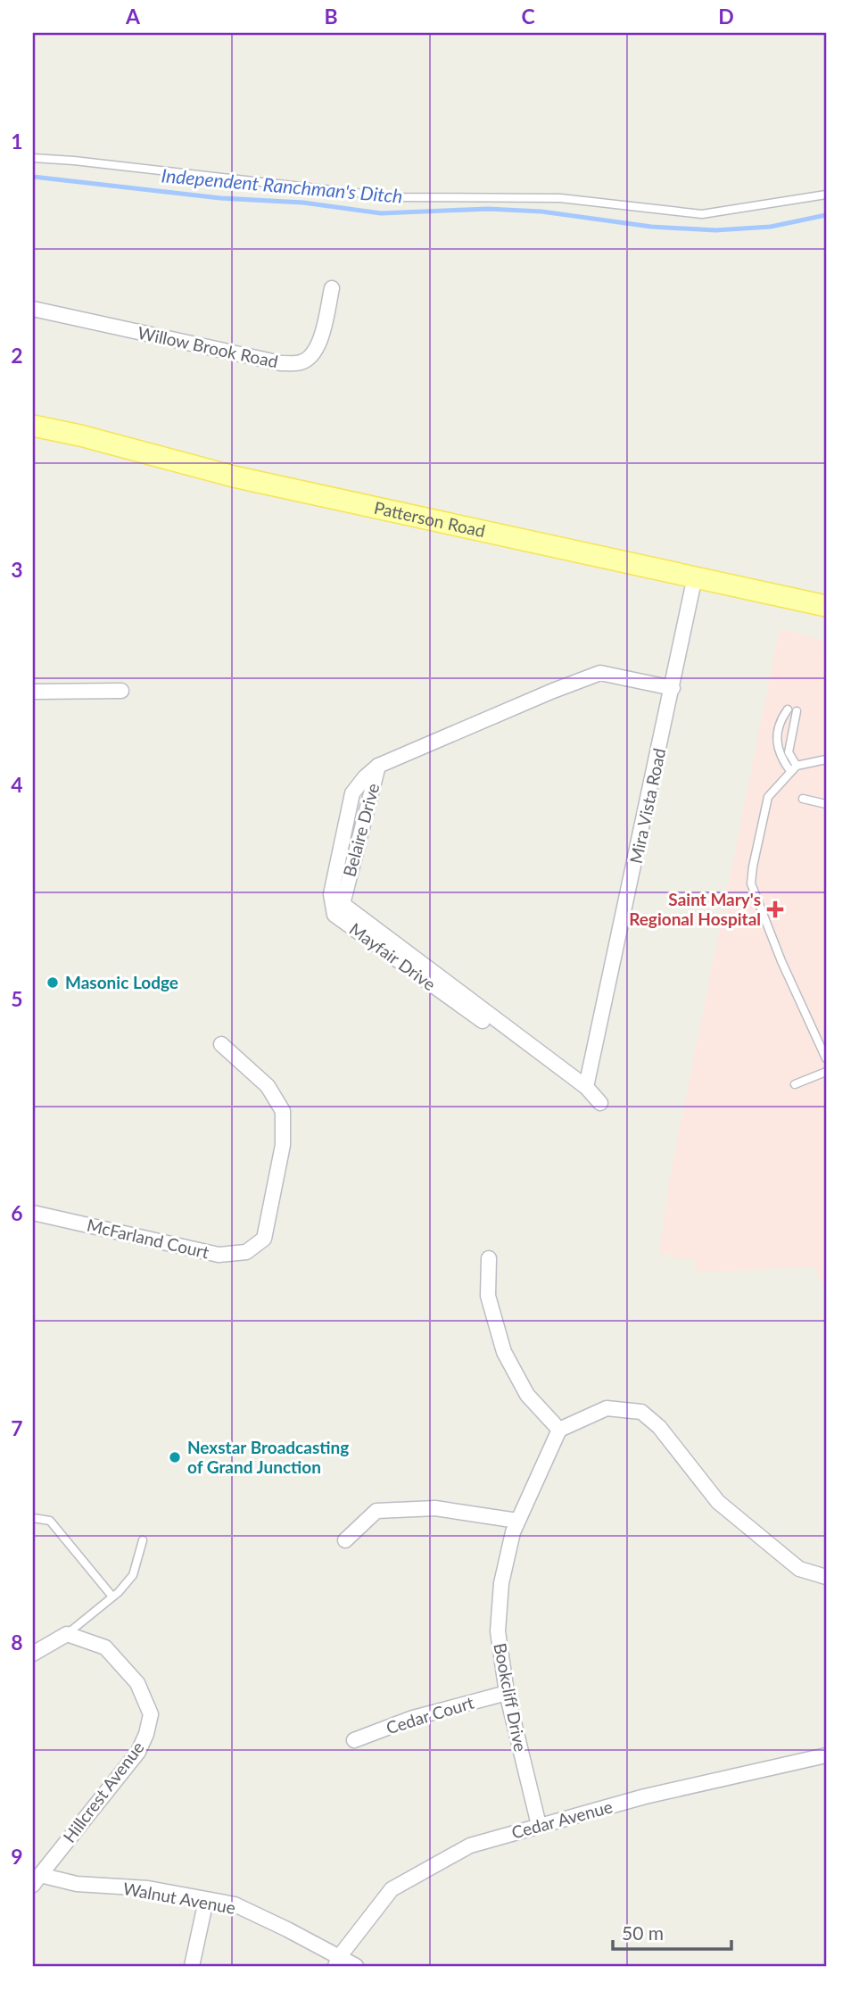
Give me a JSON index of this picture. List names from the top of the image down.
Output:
{
  "streets": {
    "main road": ["Patterson Road"],
    "street": [
      "Willow Brook Road",
      "Mira Vista Road",
      "Belaire Drive",
      "McFarland Court",
      "Bookcliff Drive",
      "Cedar Court",
      "Hillcrest Avenue",
      "Cedar Avenue",
      "Walnut Avenue"
    ]
  },
  "crossings": [
    ["Patterson Road", "Mira Vista Road"],
    ["Mira Vista Road", "Belaire Drive"],
    ["Bookcliff Drive", "Cedar Court"],
    ["Bookcliff Drive", "Cedar Avenue"],
    ["Hillcrest Avenue", "Walnut Avenue"],
    ["Cedar Avenue", "Walnut Avenue"]
  ],
  "water": ["Independent Ranchman's Ditch"],
  "places": {
    "health": ["Saint Mary's Regional Hospital"],
    "other": ["Masonic Lodge", "Nexstar Broadcasting of Grand Junction"]
  },
  "scale_bar": "50 m",
  "grid": {
    "columns": [
      "A",
      "B",
      "C",
      "D"
    ],
    "rows": [
      "1",
      "2",
      "3",
      "4",
      "5",
      "6",
      "7",
      "8",
      "9"
    ]
  }
}
